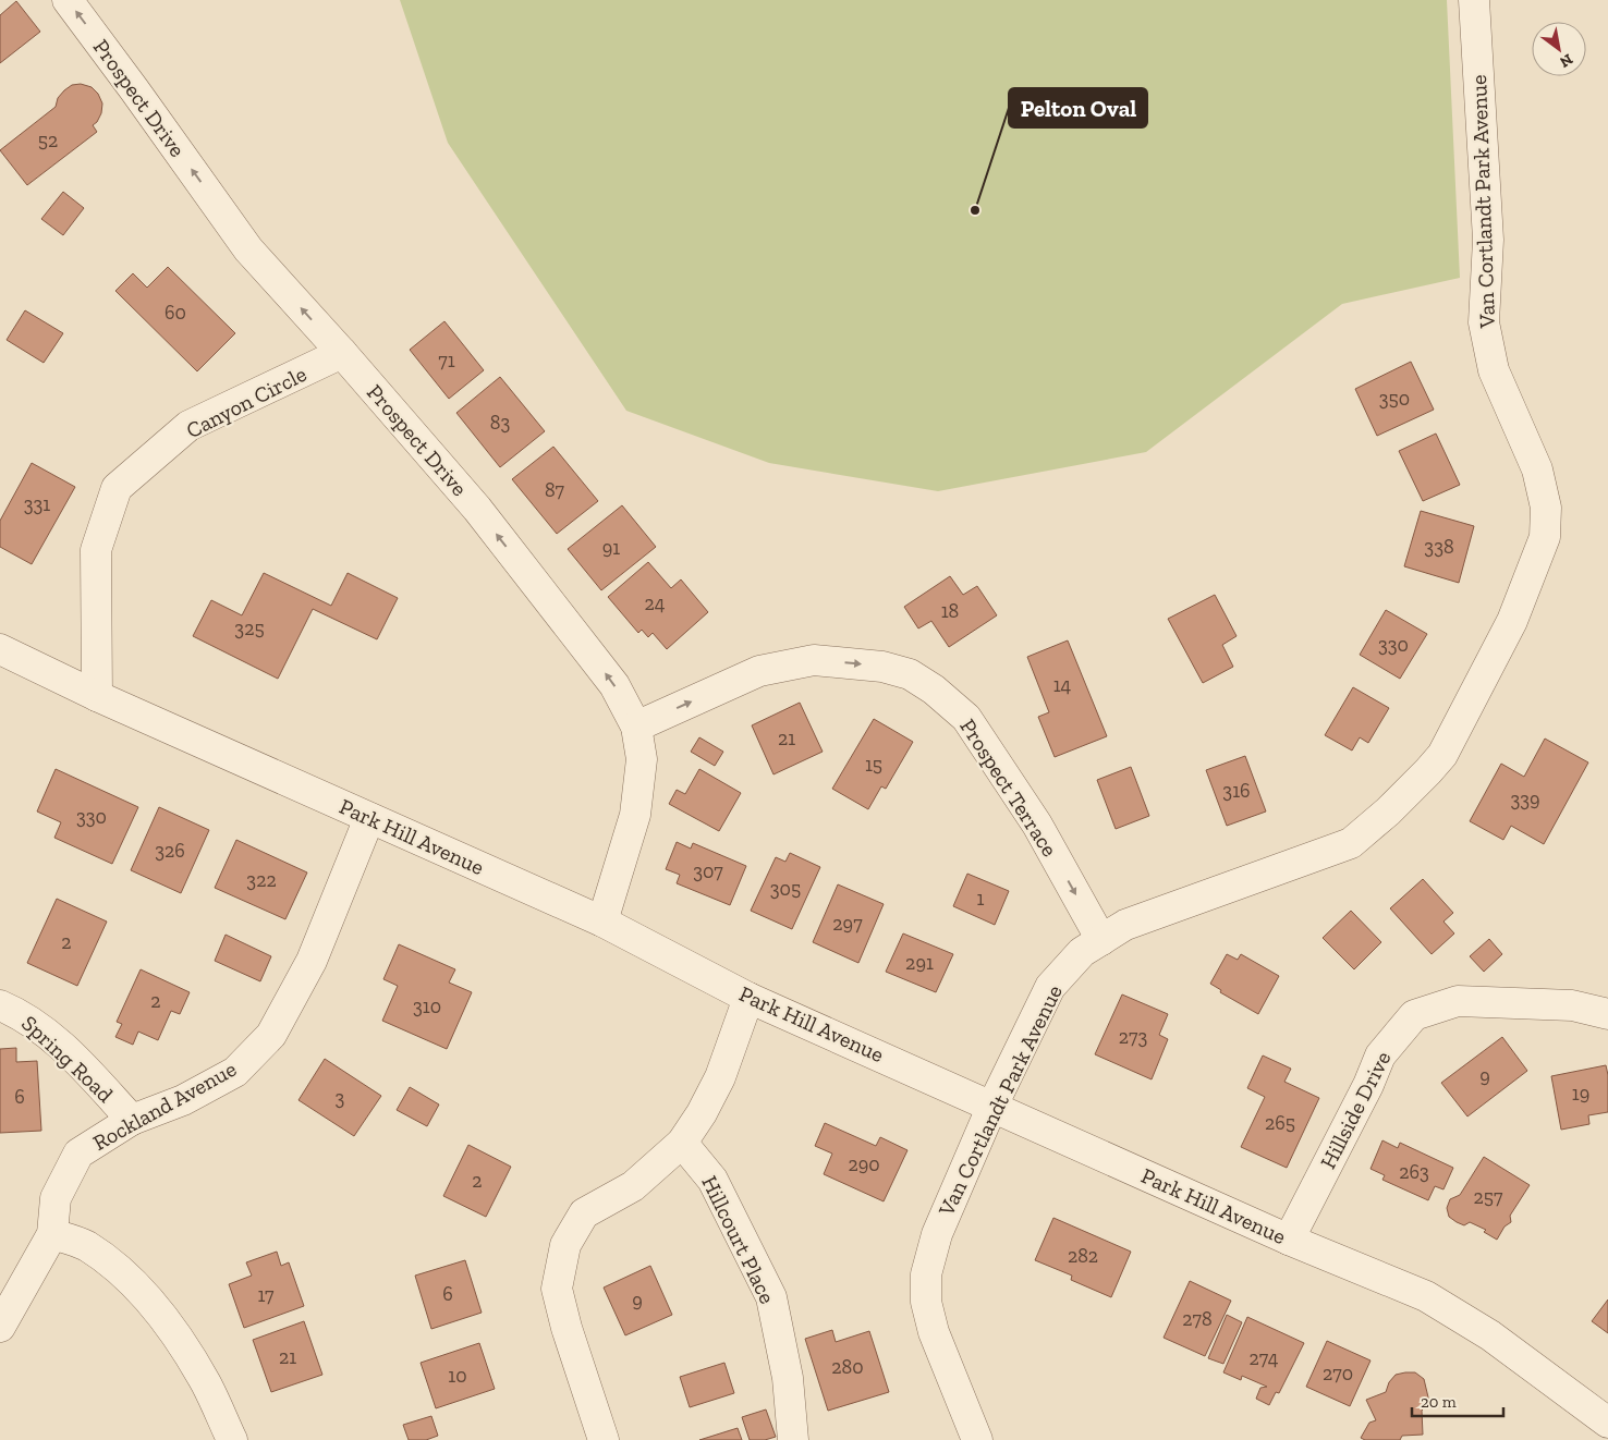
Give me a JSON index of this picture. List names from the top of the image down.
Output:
{
  "streets": {
    "street": [
      "Prospect Drive",
      "Van Cortlandt Park Avenue",
      "Canyon Circle",
      "Prospect Terrace",
      "Park Hill Avenue",
      "Spring Road",
      "Rockland Avenue",
      "Hillside Drive",
      "Hillcourt Place"
    ]
  },
  "crossings": [
    ["Prospect Drive", "Canyon Circle"],
    ["Prospect Drive", "Prospect Terrace"],
    ["Prospect Drive", "Park Hill Avenue"],
    ["Van Cortlandt Park Avenue", "Prospect Terrace"],
    ["Van Cortlandt Park Avenue", "Park Hill Avenue"],
    ["Canyon Circle", "Park Hill Avenue"],
    ["Park Hill Avenue", "Rockland Avenue"],
    ["Park Hill Avenue", "Hillside Drive"],
    ["Spring Road", "Rockland Avenue"]
  ],
  "one_way": ["Prospect Drive", "Prospect Terrace"],
  "places": ["Pelton Oval"],
  "house_numbers": [
    "52",
    "60",
    "71",
    "350",
    "83",
    "87",
    "331",
    "338",
    "91",
    "24",
    "18",
    "325",
    "330",
    "14",
    "21",
    "15",
    "316",
    "339",
    "330",
    "326",
    "307",
    "322",
    "305",
    "1",
    "297",
    "2",
    "291",
    "2",
    "310",
    "273",
    "9",
    "19",
    "6",
    "3",
    "265",
    "290",
    "263",
    "2",
    "257",
    "282",
    "6",
    "17",
    "9",
    "278",
    "21",
    "274",
    "280",
    "270",
    "10"
  ],
  "scale_bar": "20 m",
  "north": "bottom right"
}
